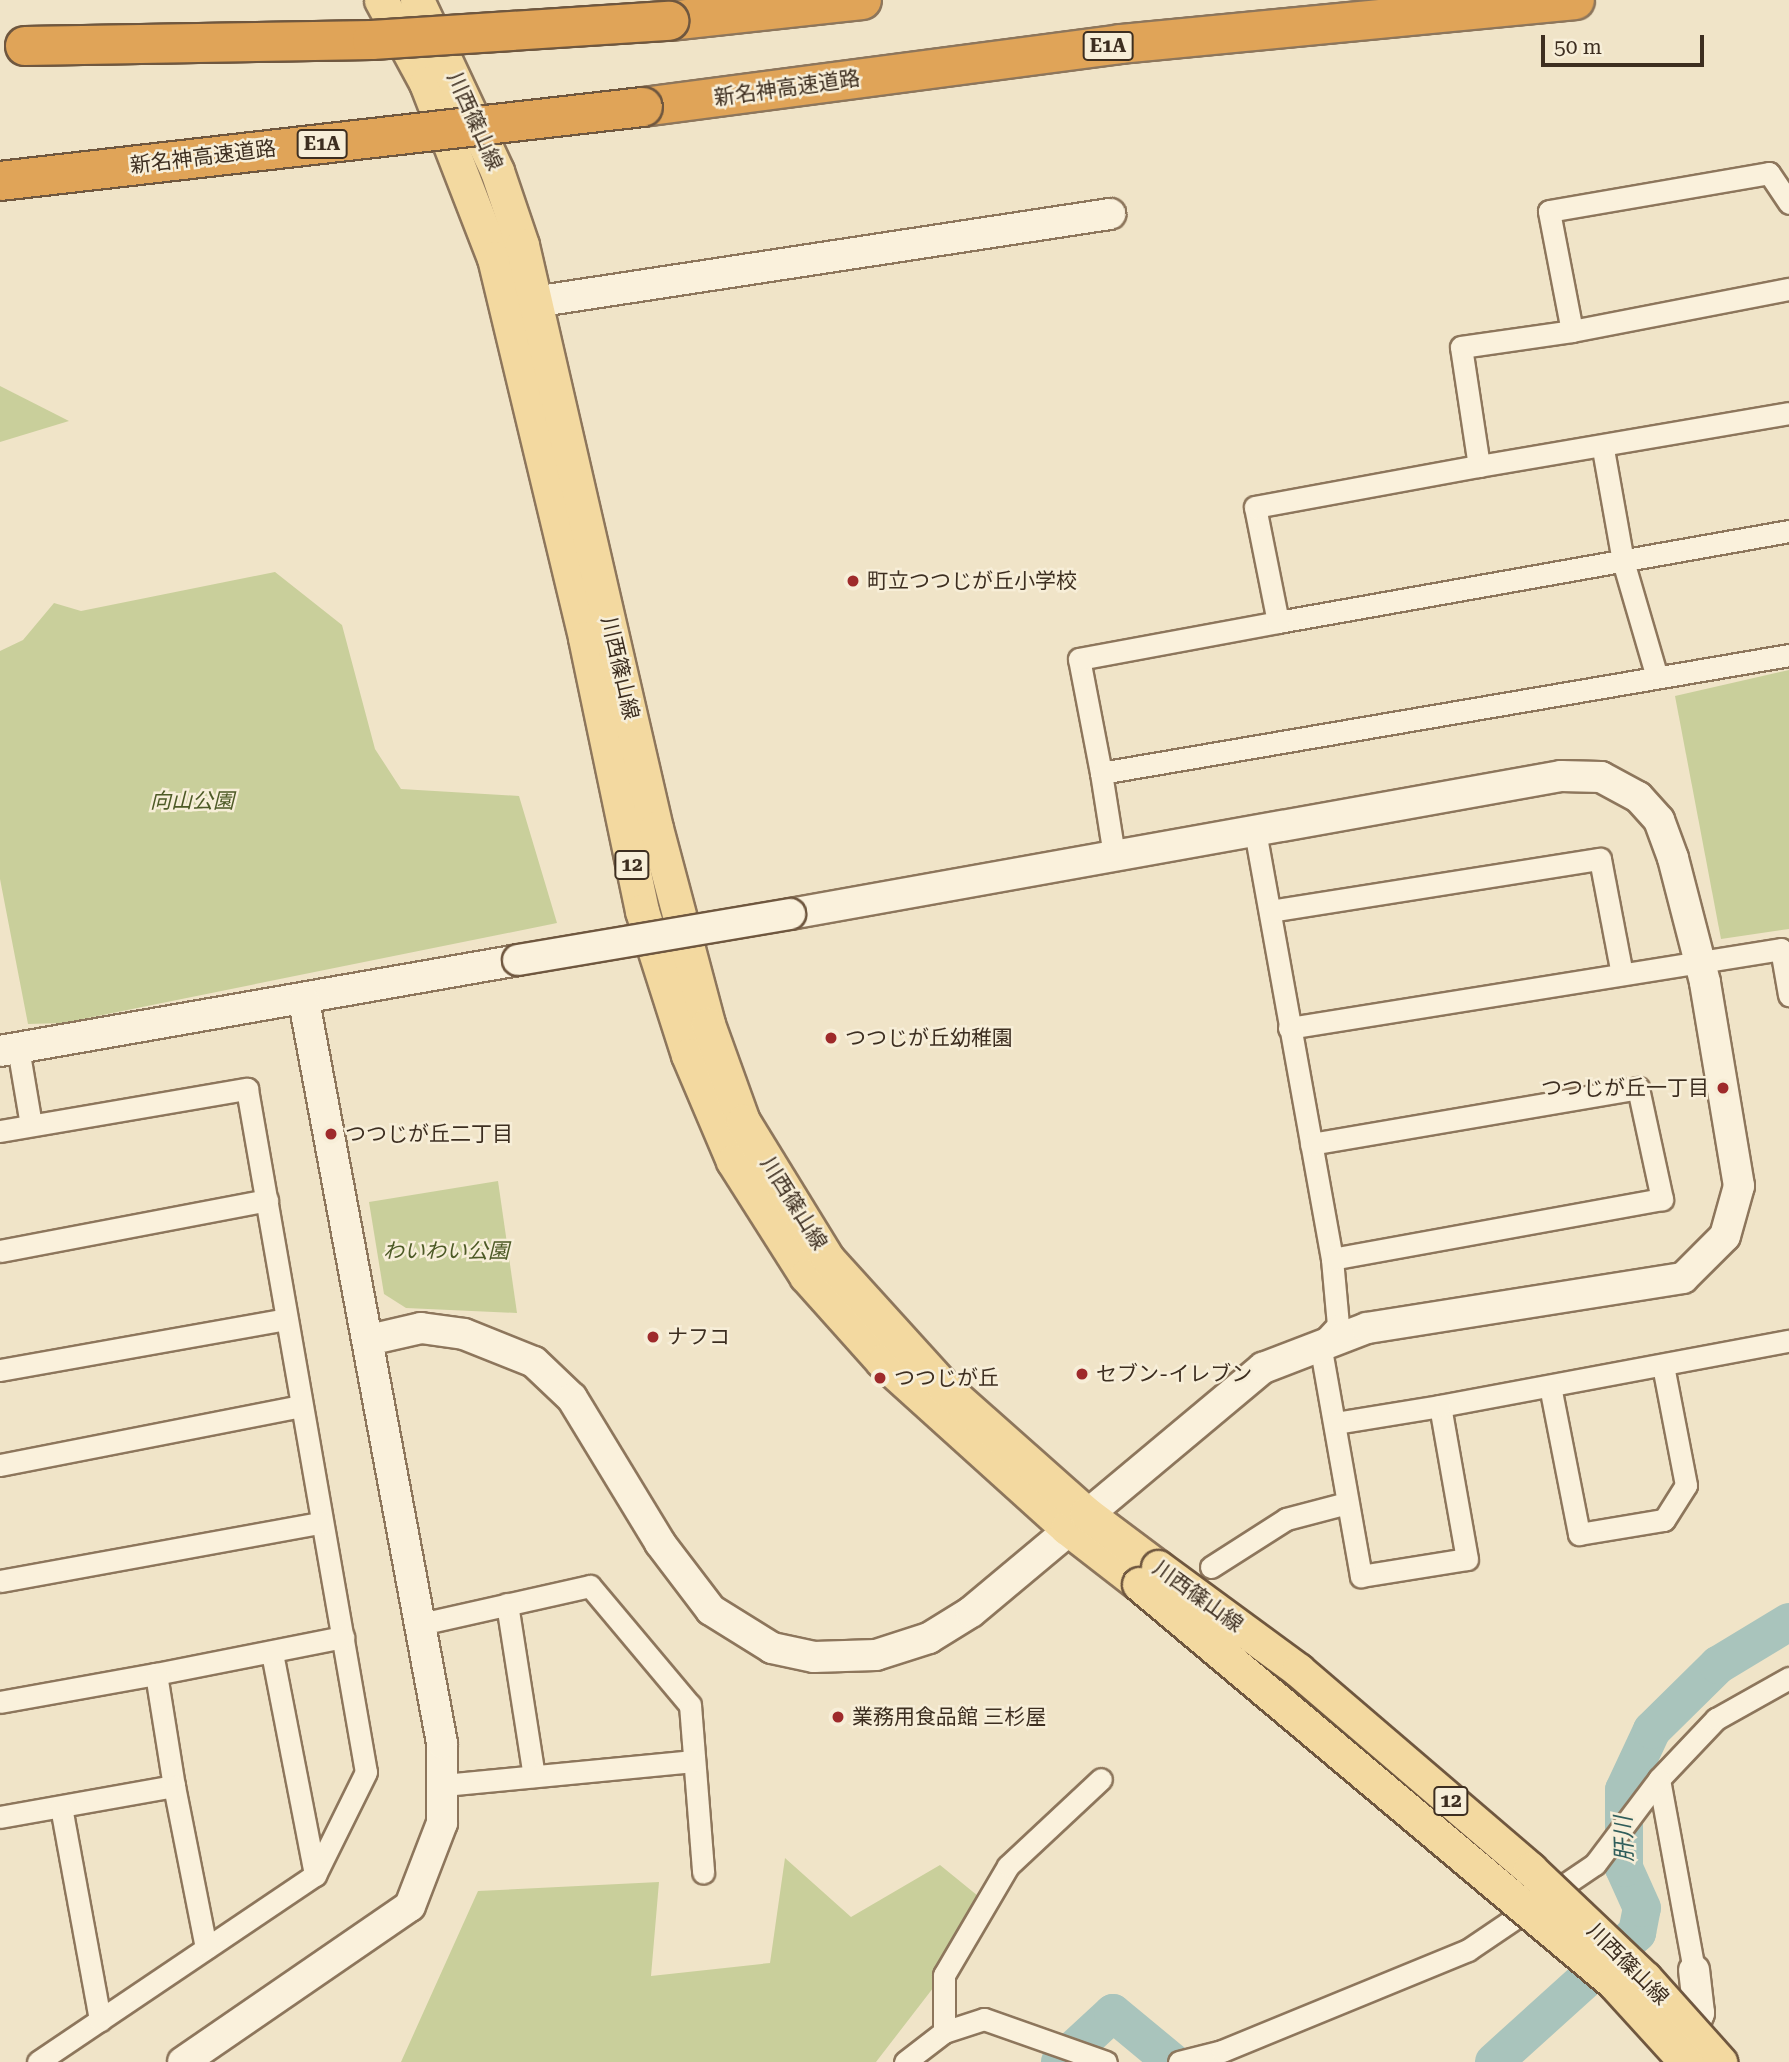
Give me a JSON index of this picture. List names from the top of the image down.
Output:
{
  "streets": {
    "highway": ["E1A", "新名神高速道路"],
    "main road": ["川西篠山線", "12"]
  },
  "water": ["肝川"],
  "parks": ["向山公園", "わいわい公園"],
  "places": [
    "町立つつじが丘小学校",
    "つつじが丘幼稚園",
    "つつじが丘一丁目",
    "つつじが丘二丁目",
    "ナフコ",
    "セブン-イレブン",
    "つつじが丘",
    "業務用食品館 三杉屋"
  ],
  "scale_bar": "50 m"
}
